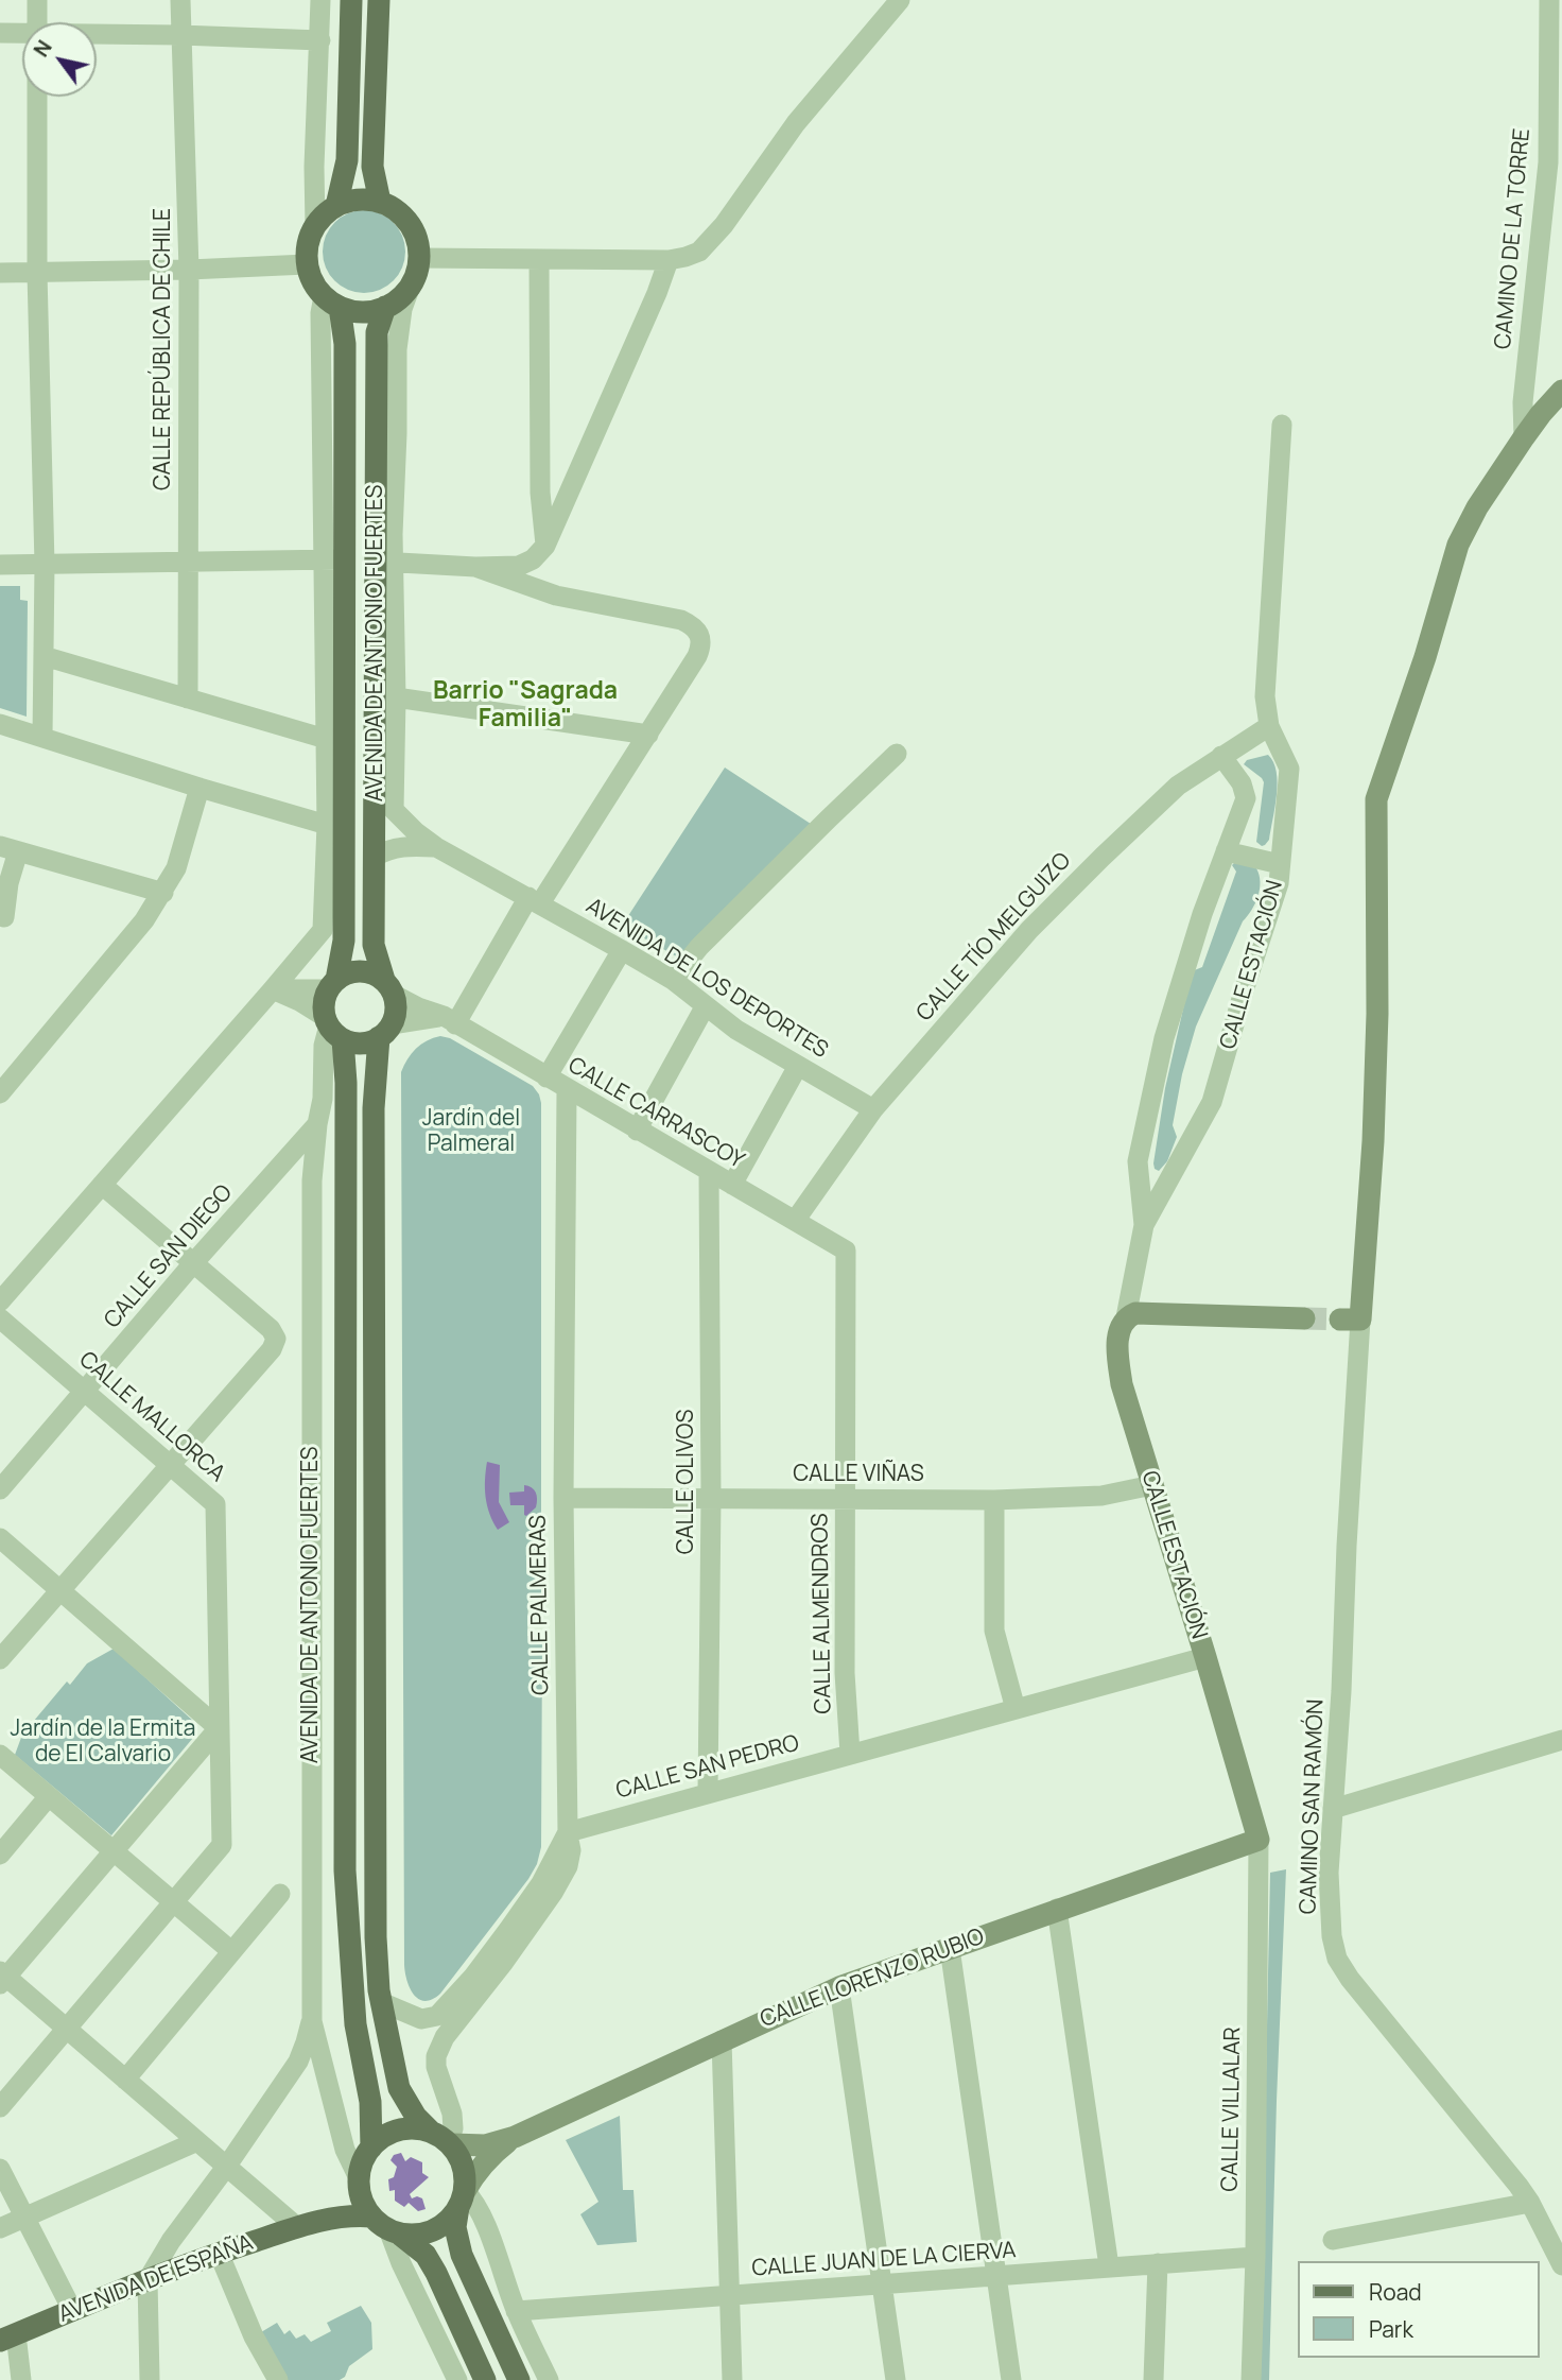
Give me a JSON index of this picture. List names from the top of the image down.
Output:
{
  "streets": {
    "main road": [
      "AVENIDA DE ANTONIO FUERTES",
      "CALLE ESTACIÓN",
      "CALLE LORENZO RUBIO",
      "AVENIDA DE ESPAÑA"
    ],
    "street": [
      "CAMINO DE LA TORRE",
      "CALLE REPÚBLICA DE CHILE",
      "CALLE TÍO MELGUIZO",
      "AVENIDA DE LOS DEPORTES",
      "CALLE CARRASCOY",
      "CALLE SAN DIEGO",
      "CALLE MALLORCA",
      "CALLE VIÑAS",
      "CALLE OLIVOS",
      "CALLE PALMERAS",
      "CALLE ALMENDROS",
      "CALLE SAN PEDRO",
      "CAMINO SAN RAMÓN",
      "CALLE VILLALAR",
      "CALLE JUAN DE LA CIERVA"
    ]
  },
  "crossings": [
    ["AVENIDA DE ANTONIO FUERTES", "AVENIDA DE LOS DEPORTES"],
    ["AVENIDA DE ANTONIO FUERTES", "CALLE CARRASCOY"],
    ["AVENIDA DE ANTONIO FUERTES", "CALLE SAN DIEGO"],
    ["AVENIDA DE ANTONIO FUERTES", "CALLE LORENZO RUBIO"],
    ["CALLE TÍO MELGUIZO", "CALLE ESTACIÓN"],
    ["CALLE TÍO MELGUIZO", "AVENIDA DE LOS DEPORTES"],
    ["CALLE TÍO MELGUIZO", "CALLE CARRASCOY"],
    ["CALLE ESTACIÓN", "CALLE VIÑAS"],
    ["CALLE ESTACIÓN", "CALLE SAN PEDRO"],
    ["CALLE ESTACIÓN", "CALLE LORENZO RUBIO"],
    ["CALLE ESTACIÓN", "CALLE VILLALAR"],
    ["CALLE CARRASCOY", "CALLE OLIVOS"],
    ["CALLE CARRASCOY", "CALLE PALMERAS"],
    ["CALLE CARRASCOY", "CALLE ALMENDROS"],
    ["CALLE SAN DIEGO", "CALLE MALLORCA"],
    ["CALLE VIÑAS", "CALLE OLIVOS"],
    ["CALLE VIÑAS", "CALLE PALMERAS"],
    ["CALLE VIÑAS", "CALLE ALMENDROS"],
    ["CALLE OLIVOS", "CALLE SAN PEDRO"],
    ["CALLE PALMERAS", "CALLE SAN PEDRO"],
    ["CALLE ALMENDROS", "CALLE SAN PEDRO"],
    ["CALLE LORENZO RUBIO", "CALLE VILLALAR"],
    ["CALLE VILLALAR", "CALLE JUAN DE LA CIERVA"]
  ],
  "districts": ["Barrio \"Sagrada Familia\""],
  "parks": ["Jardín del Palmeral", "Jardín de la Ermita de El Calvario"],
  "legend": ["Road", "Park"],
  "north": "top left"
}
